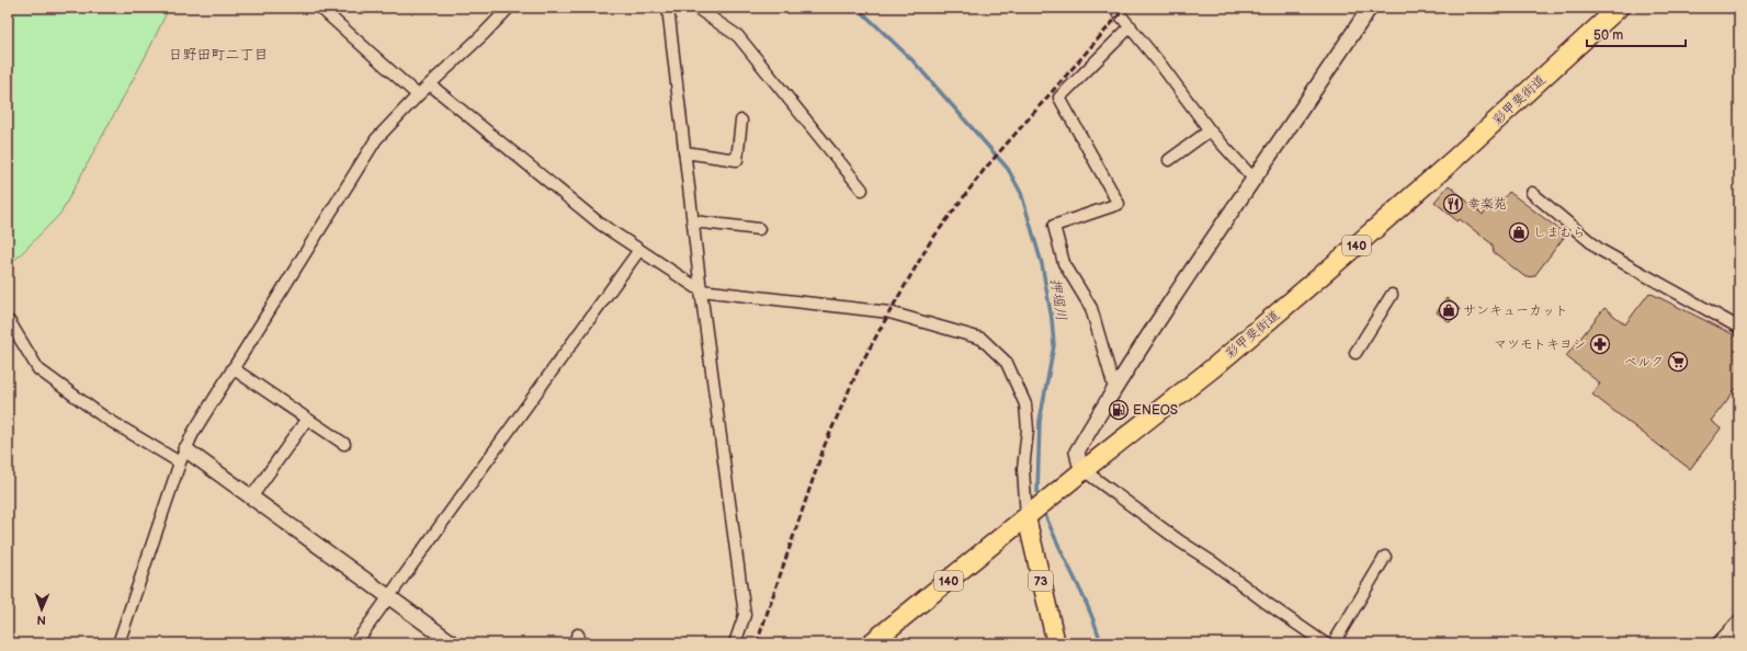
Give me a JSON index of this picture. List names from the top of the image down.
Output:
{
  "streets": {
    "highway": ["彩甲斐街道", "140"],
    "main road": ["73"]
  },
  "crossings": [
    ["彩甲斐街道", "73"]
  ],
  "districts": ["日野田町二丁目"],
  "water": ["押堀川"],
  "places": {
    "restaurant": ["幸楽苑"],
    "shop": ["しまむら", "サンキューカット"],
    "pharmacy": ["マツモトキヨシ"],
    "supermarket": ["ベルク"],
    "fuel station": ["ENEOS"]
  },
  "scale_bar": "50 m",
  "north": "bottom"
}
